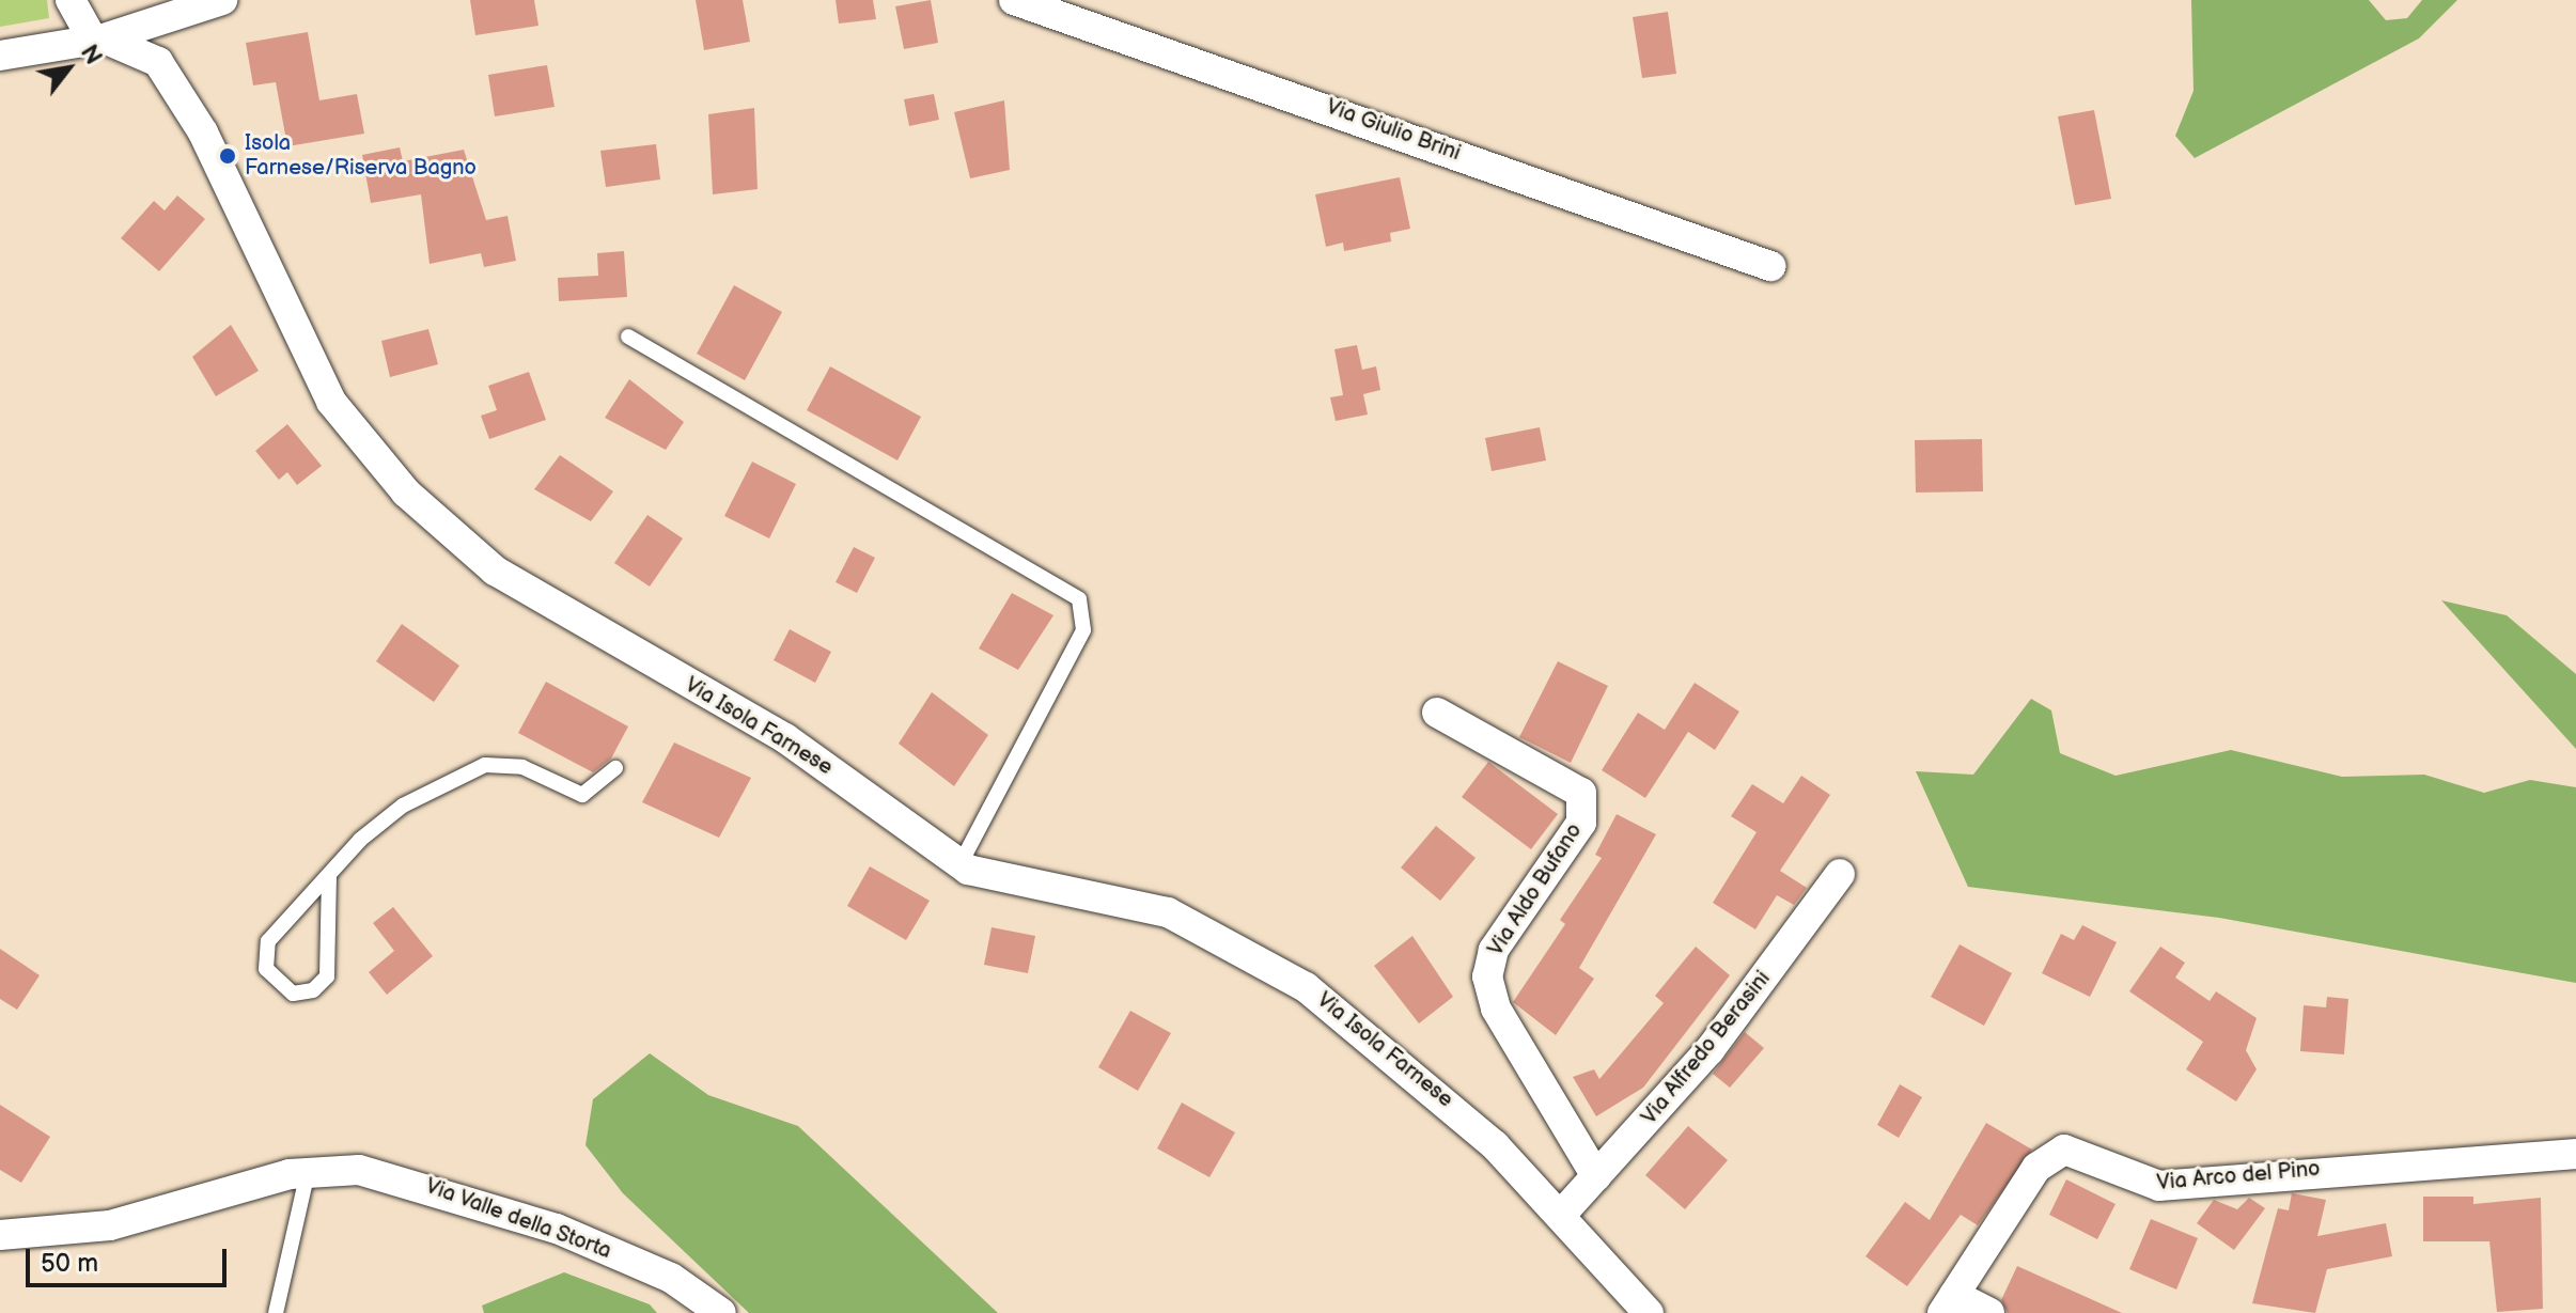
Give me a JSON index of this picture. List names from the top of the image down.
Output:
{
  "streets": {
    "street": [
      "Via Giulio Brini",
      "Via Isola Farnese",
      "Via Aldo Bufano",
      "Via Alfredo Berasini",
      "Via Arco del Pino",
      "Via Valle della Storta"
    ]
  },
  "crossings": [
    ["Via Isola Farnese", "Via Alfredo Berasini"],
    ["Via Aldo Bufano", "Via Alfredo Berasini"]
  ],
  "places": ["Isola Farnese/Riserva Bagno"],
  "scale_bar": "50 m",
  "north": "top right"
}
